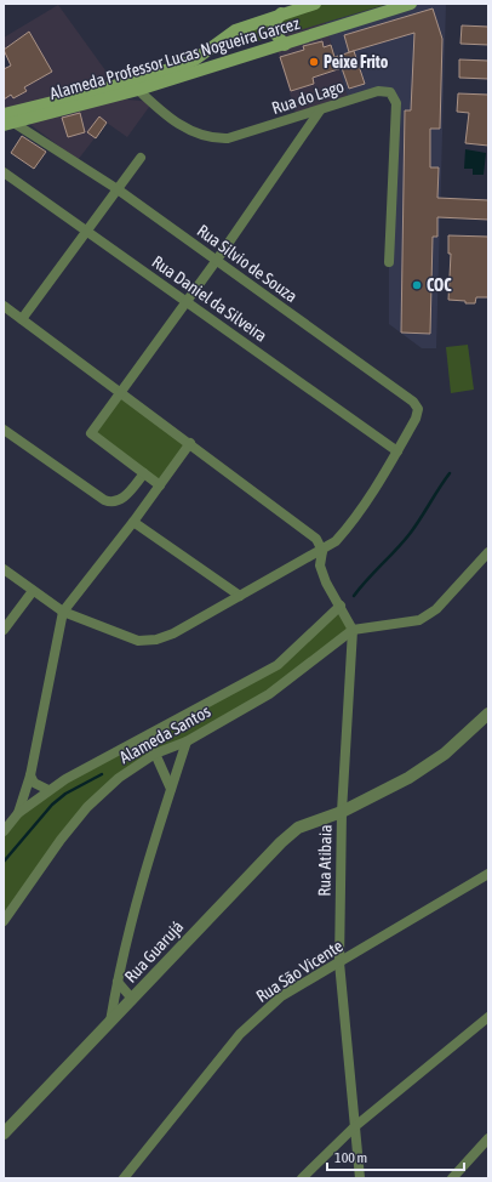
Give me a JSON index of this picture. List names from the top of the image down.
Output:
{
  "streets": {
    "main road": ["Alameda Professor Lucas Nogueira Garcez"],
    "street": [
      "Rua do Lago",
      "Rua Silvio de Souza",
      "Rua Daniel da Silveira",
      "Alameda Santos",
      "Rua Atibaia",
      "Rua Guarujá",
      "Rua São Vicente"
    ]
  },
  "crossings": [
    ["Alameda Professor Lucas Nogueira Garcez", "Rua do Lago"],
    ["Alameda Professor Lucas Nogueira Garcez", "Rua Silvio de Souza"],
    ["Rua Silvio de Souza", "Rua Daniel da Silveira"],
    ["Alameda Santos", "Rua Atibaia"],
    ["Rua Atibaia", "Rua Guarujá"],
    ["Rua Atibaia", "Rua São Vicente"]
  ],
  "places": ["Peixe Frito", "COC"],
  "scale_bar": "100 m"
}
